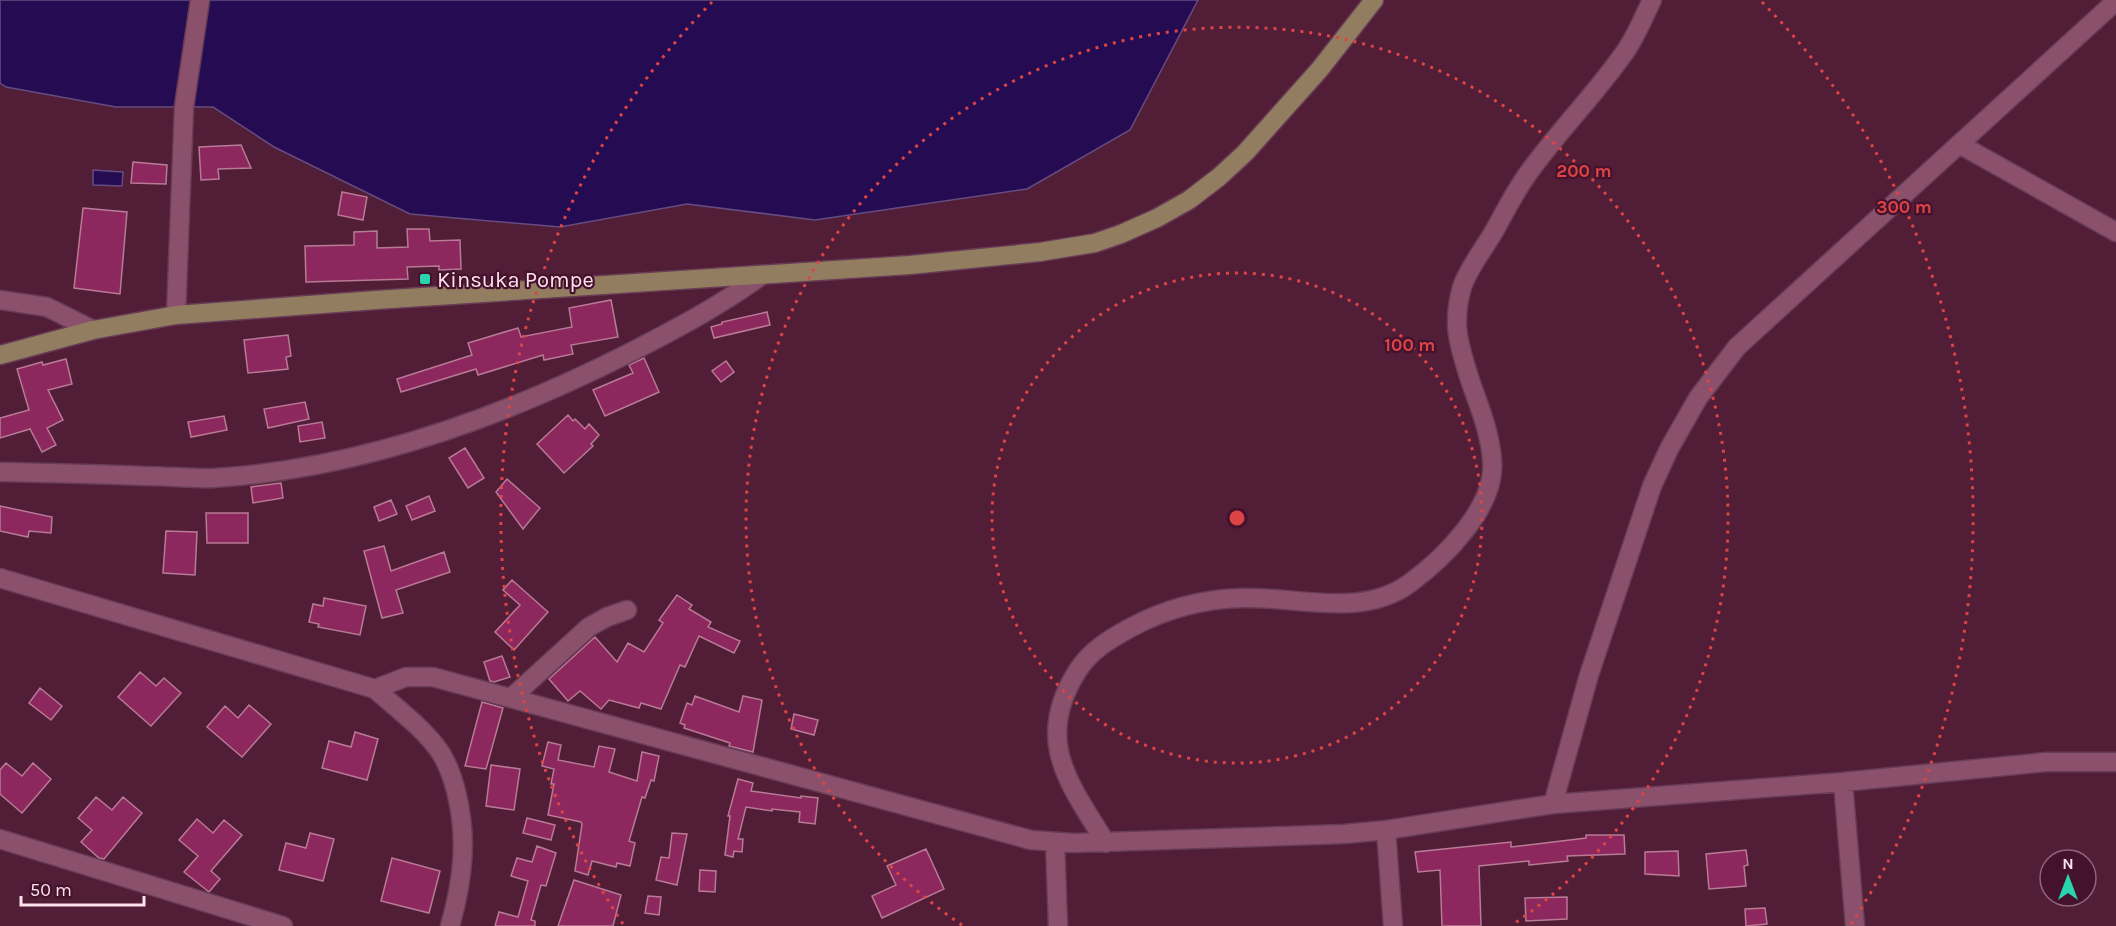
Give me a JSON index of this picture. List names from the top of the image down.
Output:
{
  "places": {
    "transit": ["Kinsuka Pompe"]
  },
  "scale_bar": "50 m",
  "north": "top",
  "rings": ["200 m", "300 m", "100 m"]
}
